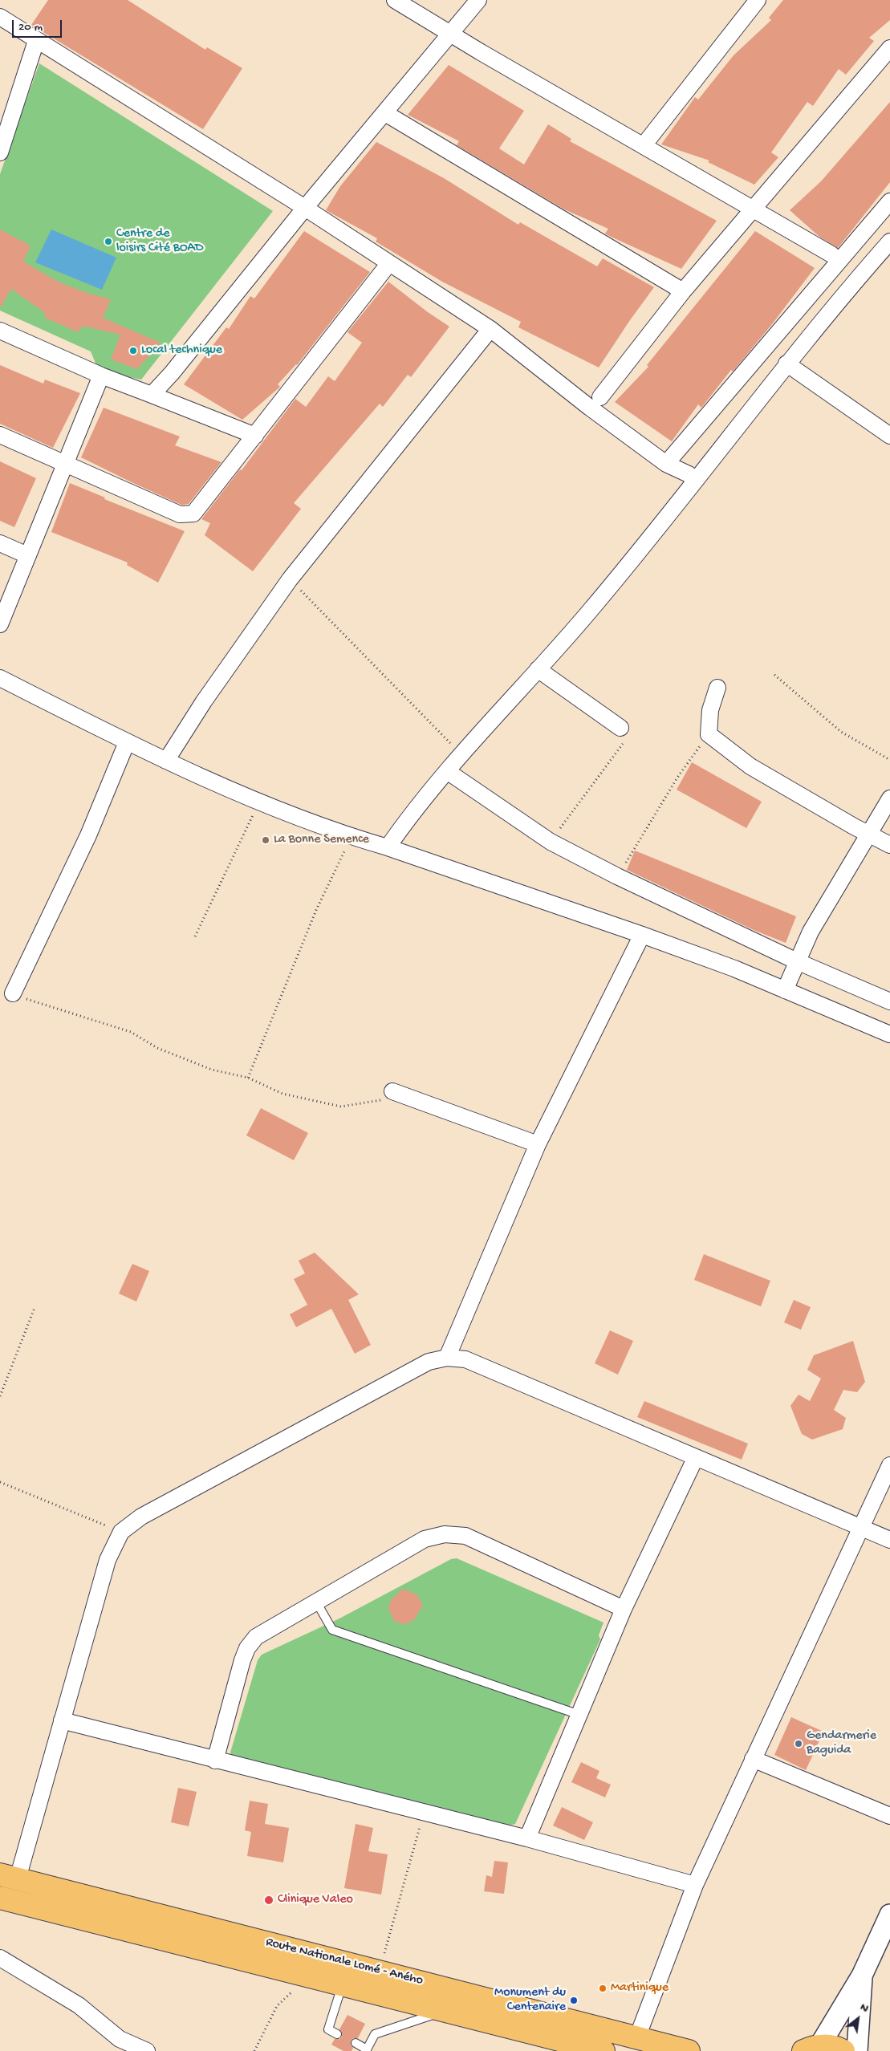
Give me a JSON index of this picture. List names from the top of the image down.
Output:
{
  "streets": {
    "highway": ["Route Nationale Lomé - Aného"]
  },
  "places": [
    "Centre de loisirs Cité BOAD",
    "Local technique",
    "La Bonne Semence",
    "Gendarmerie Baguida",
    "Clinique Valeo",
    "Martinique",
    "Monument du Centenaire"
  ],
  "scale_bar": "20 m",
  "north": "top right"
}
